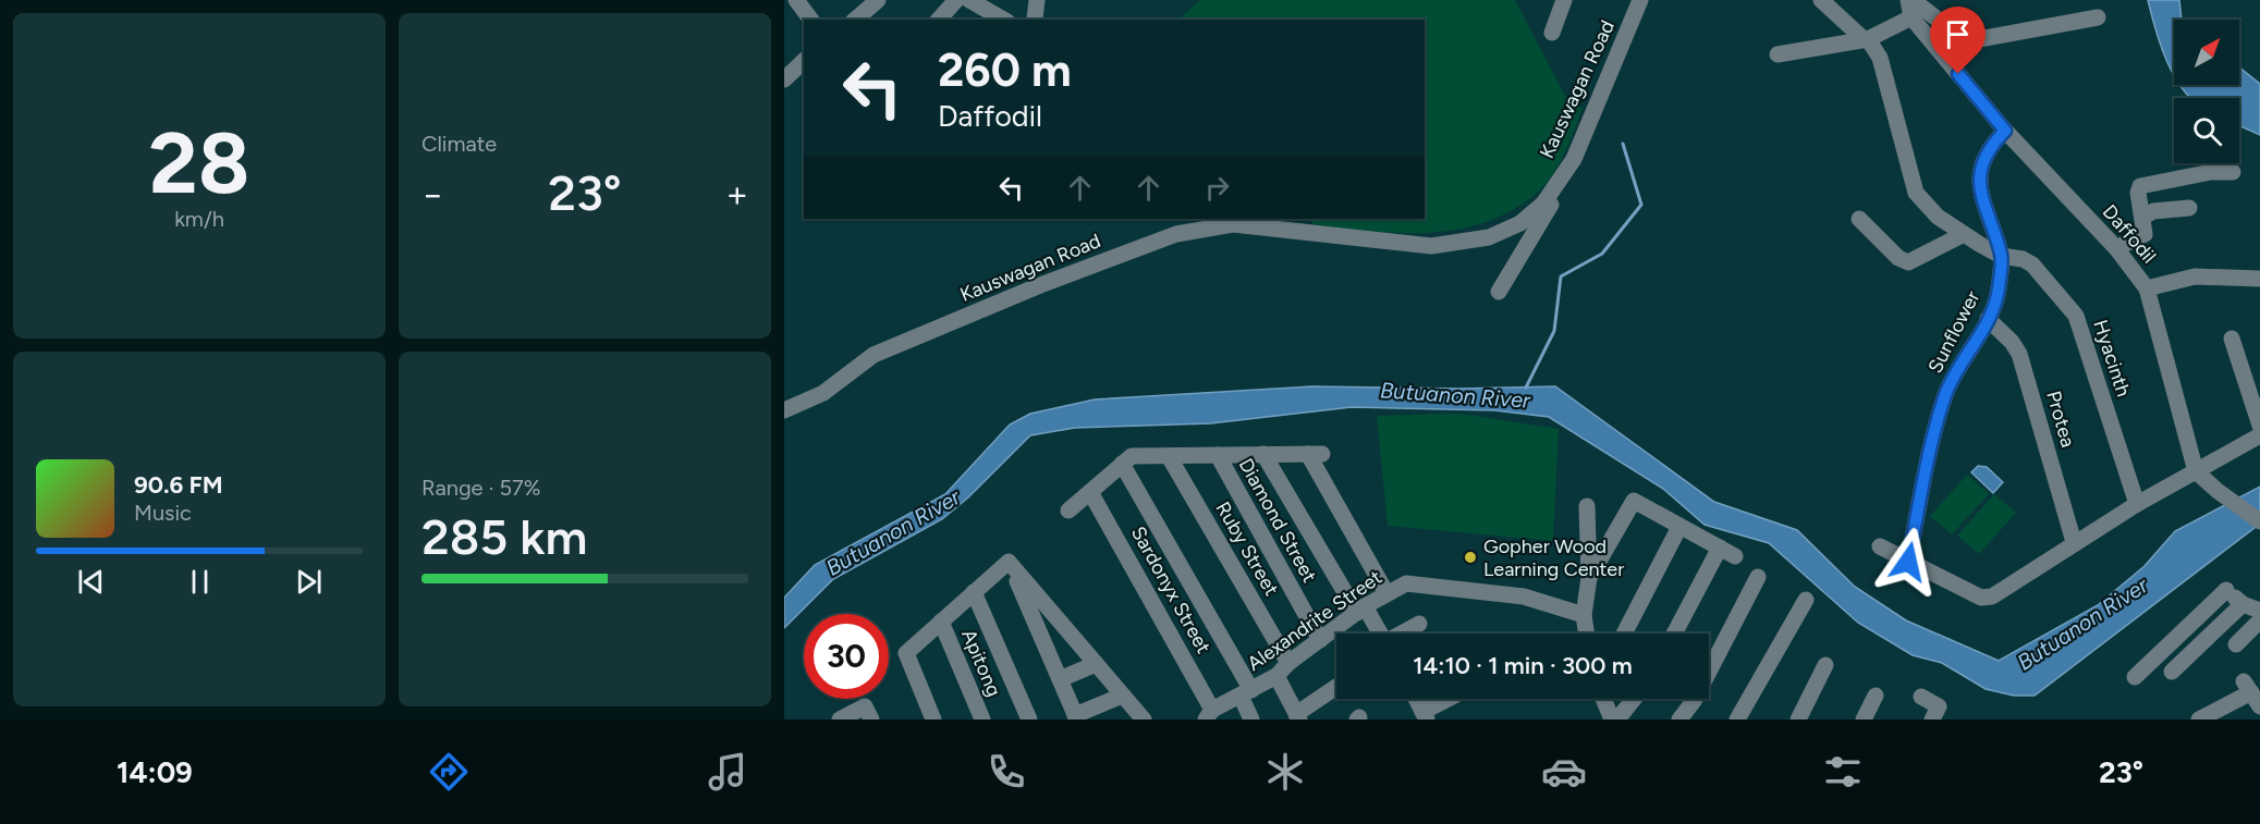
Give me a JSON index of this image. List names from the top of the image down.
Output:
{
  "streets": {
    "street": [
      "Kauswagan Road",
      "Daffodil",
      "Sunflower",
      "Hyacinth",
      "Protea",
      "Diamond Street",
      "Ruby Street",
      "Sardonyx Street",
      "Alexandrite Street",
      "Apitong"
    ]
  },
  "crossings": [
    ["Daffodil", "Sunflower"],
    ["Sunflower", "Hyacinth"],
    ["Sunflower", "Protea"],
    ["Diamond Street", "Alexandrite Street"],
    ["Ruby Street", "Alexandrite Street"],
    ["Sardonyx Street", "Alexandrite Street"]
  ],
  "water": ["Butuanon River"],
  "places": ["Gopher Wood Learning Center"],
  "north": "top right",
  "page": {
    "tile": [
      ["28", "km/h"],
      "Climate",
      ["Range · 57%", "285 km"]
    ],
    "turn": ["260 m", "Daffodil"],
    "heat": ["−", "23°", "+"],
    "song": ["90.6 FM", "Music"],
    "limit": "30",
    "trip": "14:10 · 1 min · 300 m",
    "tabs": ["14:09", "23°"]
  }
}
